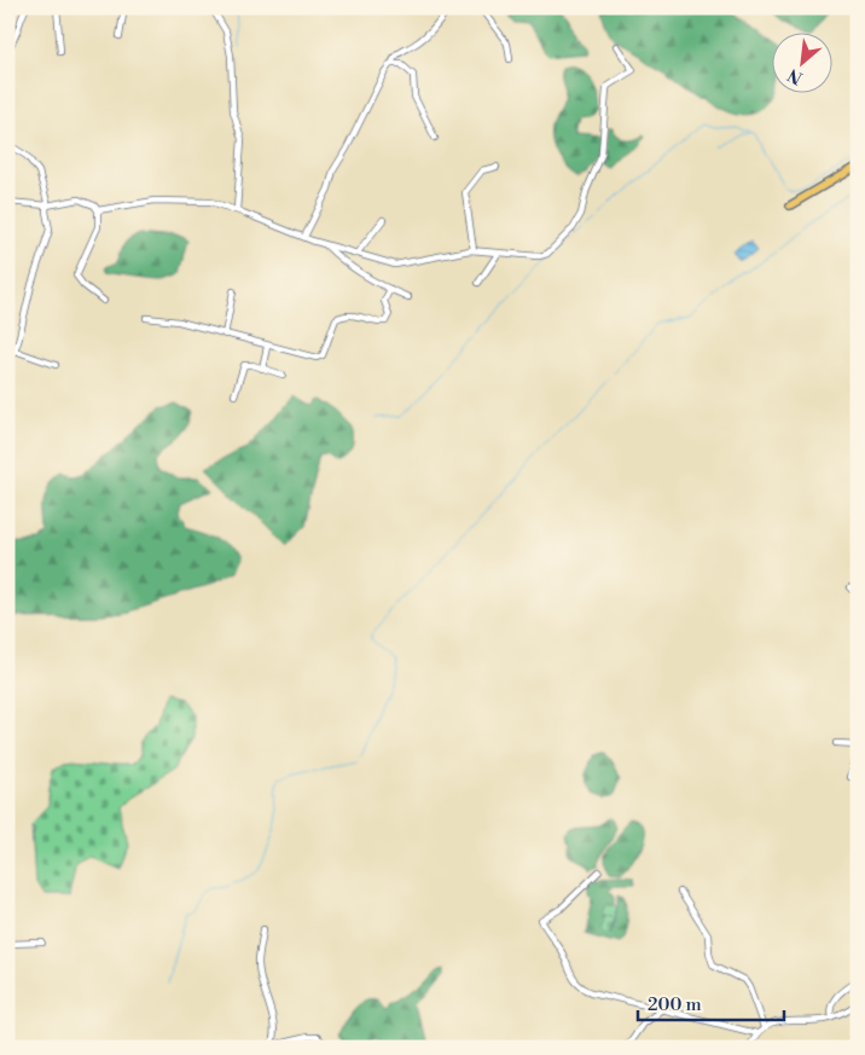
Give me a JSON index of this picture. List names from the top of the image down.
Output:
{
  "scale_bar": "200 m",
  "north": "bottom left"
}
